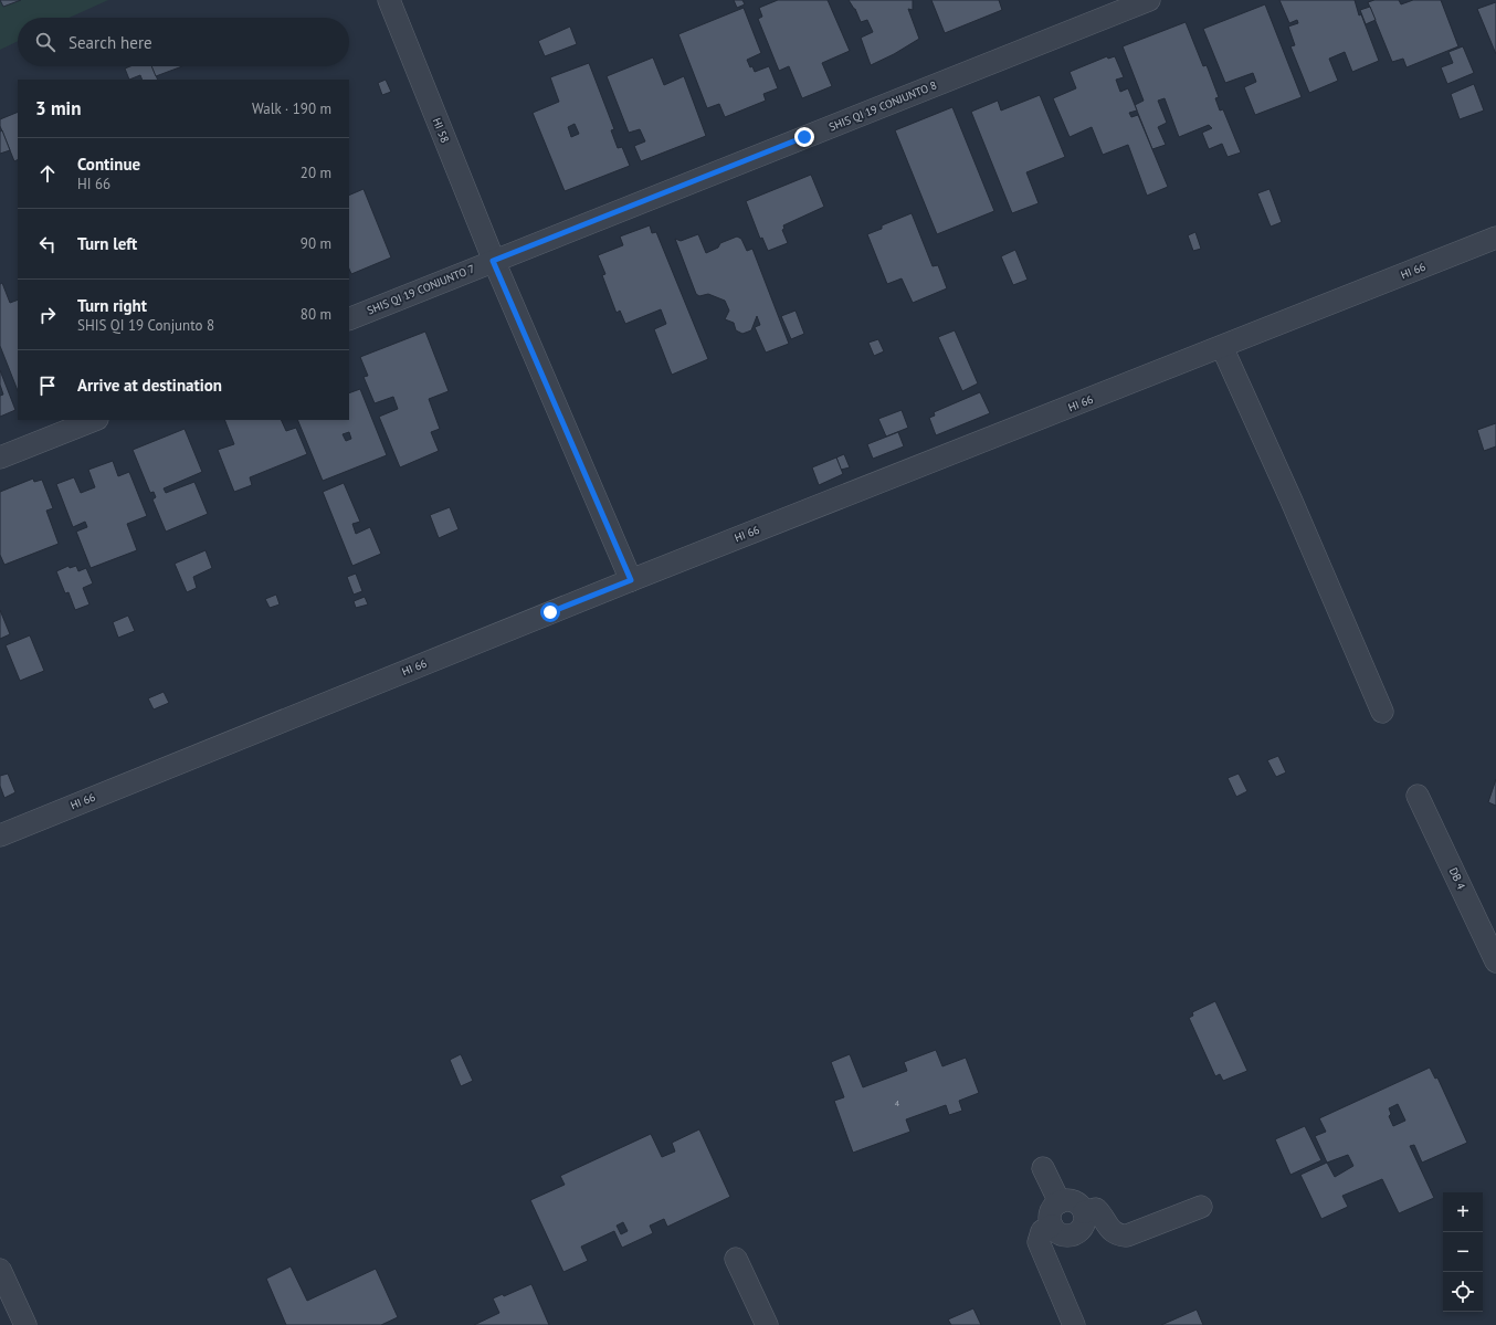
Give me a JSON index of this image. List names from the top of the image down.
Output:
{
  "streets": {
    "street": [
      "SHIS QI 19 CONJUNTO 8",
      "HI 58",
      "HI 66",
      "SHIS QI 19 CONJUNTO 7",
      "DB 4"
    ]
  },
  "crossings": [
    ["SHIS QI 19 CONJUNTO 8", "HI 58"],
    ["SHIS QI 19 CONJUNTO 8", "SHIS QI 19 CONJUNTO 7"],
    ["HI 58", "HI 66"],
    ["HI 58", "SHIS QI 19 CONJUNTO 7"]
  ],
  "house_numbers": ["4"],
  "page": {
    "search": "Search here",
    "heading": ["3 min", "Walk · 190 m"],
    "list": [
      ["Continue", "HI 66", "20 m"],
      ["Turn left", "90 m"],
      ["Turn right", "SHIS QI 19 Conjunto 8", "80 m"],
      "Arrive at destination"
    ],
    "map_buttons": ["+", "−"]
  }
}
